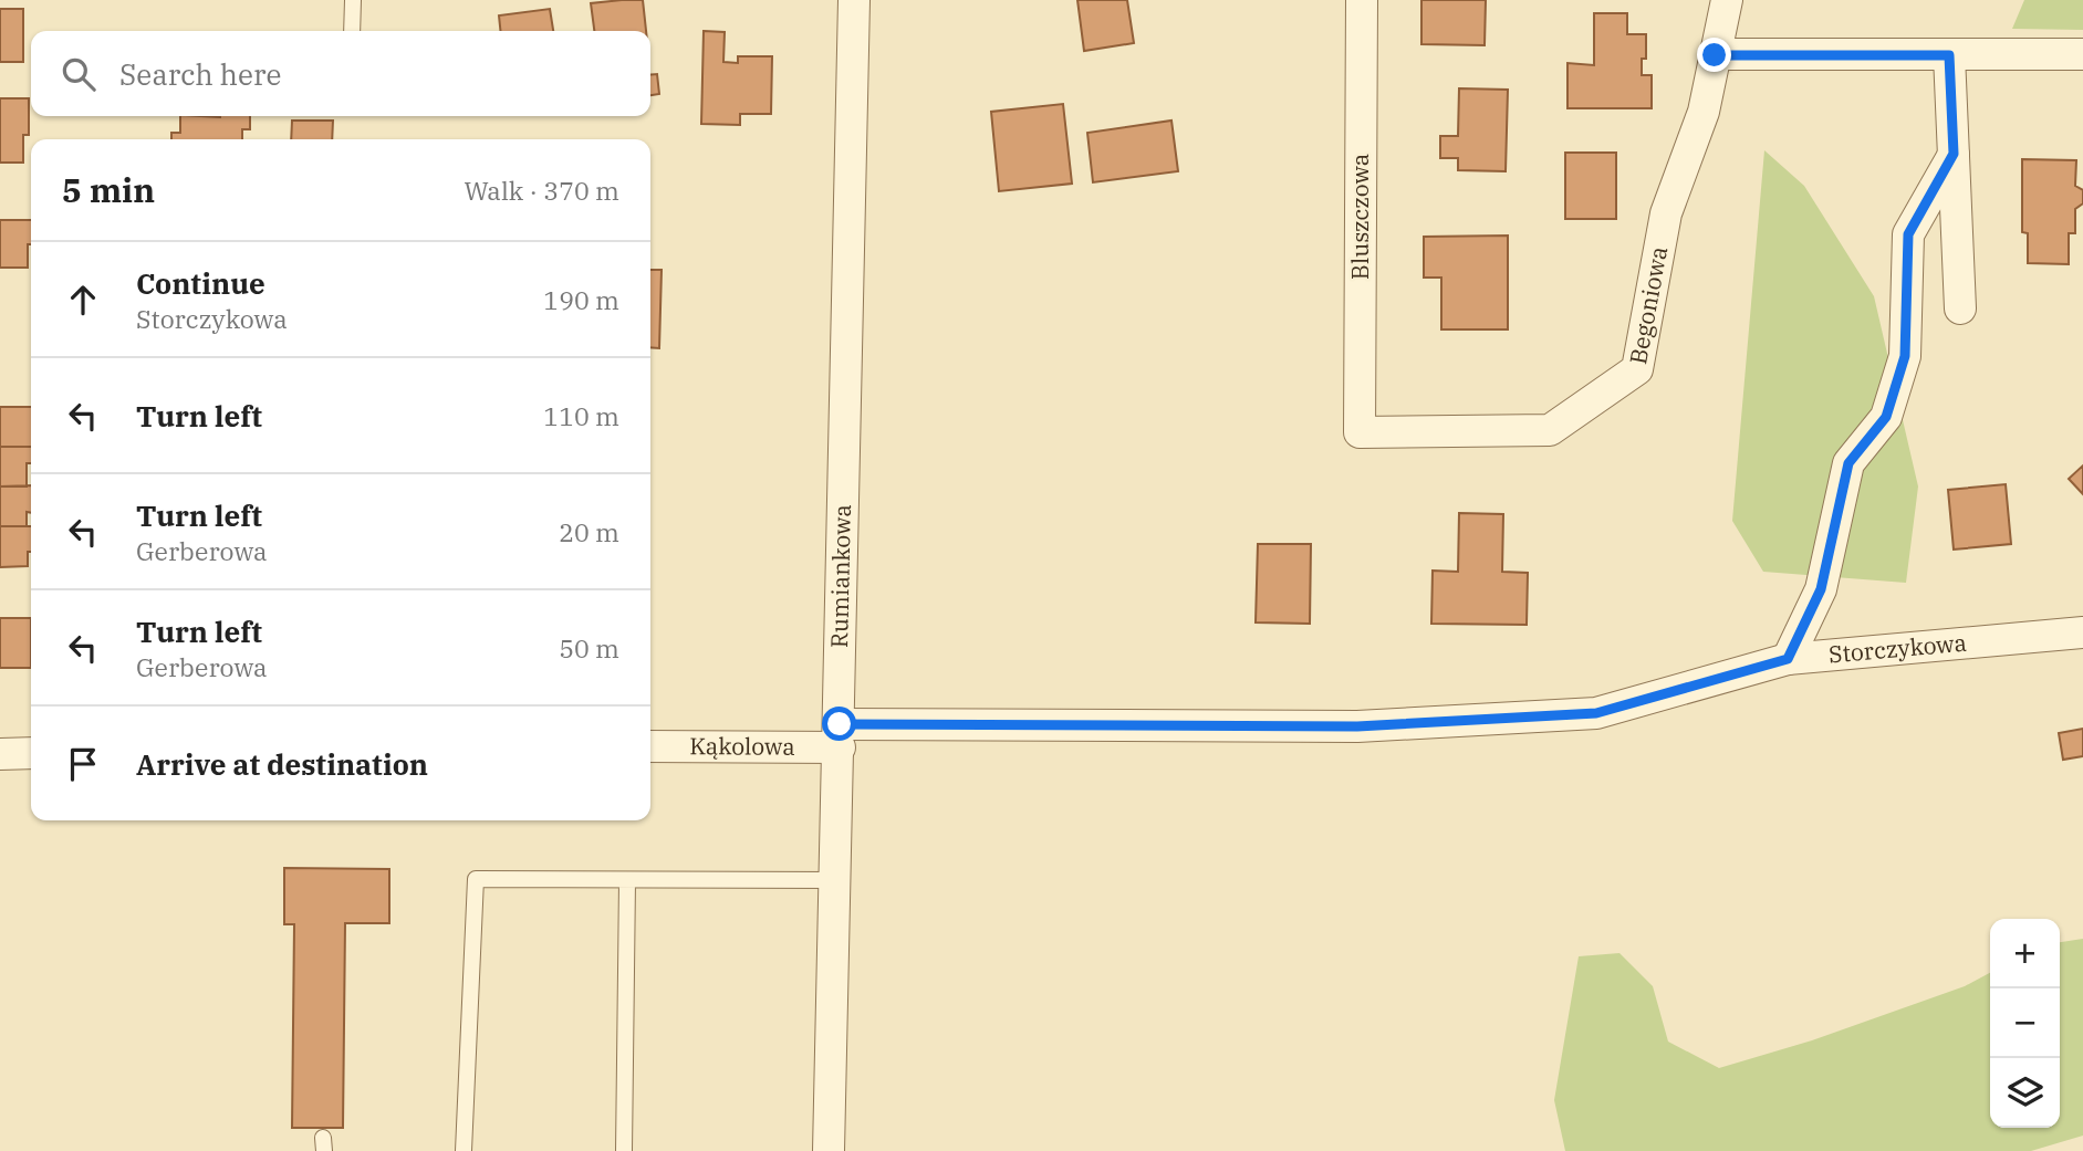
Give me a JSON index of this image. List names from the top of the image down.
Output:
{
  "streets": {
    "street": [
      "Bluszczowa",
      "Begoniowa",
      "Rumiankowa",
      "Storczykowa",
      "Kąkolowa"
    ]
  },
  "crossings": [
    ["Bluszczowa", "Begoniowa"],
    ["Rumiankowa", "Storczykowa"],
    ["Rumiankowa", "Kąkolowa"],
    ["Storczykowa", "Kąkolowa"]
  ],
  "page": {
    "search": "Search here",
    "heading": ["5 min", "Walk · 370 m"],
    "list": [
      ["Continue", "Storczykowa", "190 m"],
      ["Turn left", "110 m"],
      ["Turn left", "Gerberowa", "20 m"],
      ["Turn left", "Gerberowa", "50 m"],
      "Arrive at destination"
    ],
    "map_buttons": ["+", "−"]
  }
}
